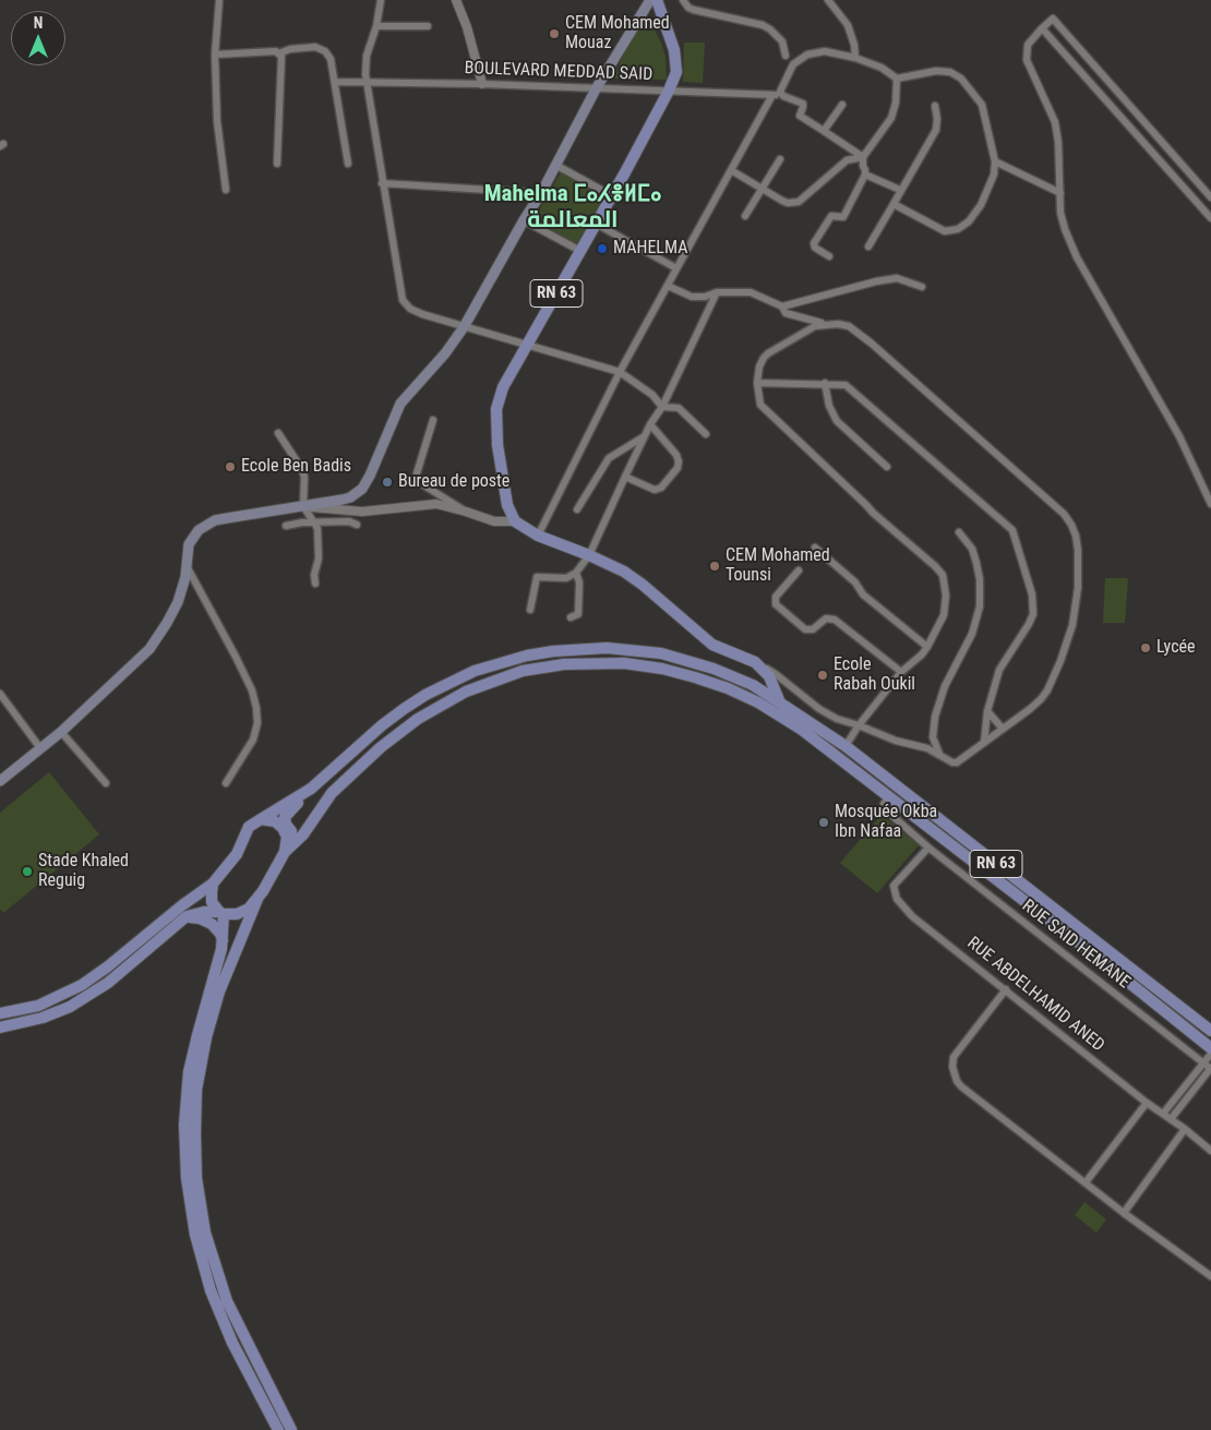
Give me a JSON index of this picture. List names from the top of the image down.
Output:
{
  "streets": {
    "main road": ["RN 63"],
    "street": ["BOULEVARD MEDDAD SAID", "RUE SAID HEMANE", "RUE ABDELHAMID ANED"]
  },
  "crossings": [
    ["BOULEVARD MEDDAD SAID", "RN 63"],
    ["RUE SAID HEMANE", "RUE ABDELHAMID ANED"]
  ],
  "districts": ["Mahelma ⵎⴰⵃⴻⵍⵎⴰ المعالمة"],
  "places": [
    "CEM Mohamed Mouaz",
    "MAHELMA",
    "Ecole Ben Badis",
    "Bureau de poste",
    "CEM Mohamed Tounsi",
    "Lycée",
    "Ecole Rabah Oukil",
    "Mosquée Okba Ibn Nafaa",
    "Stade Khaled Reguig"
  ],
  "north": "top"
}
